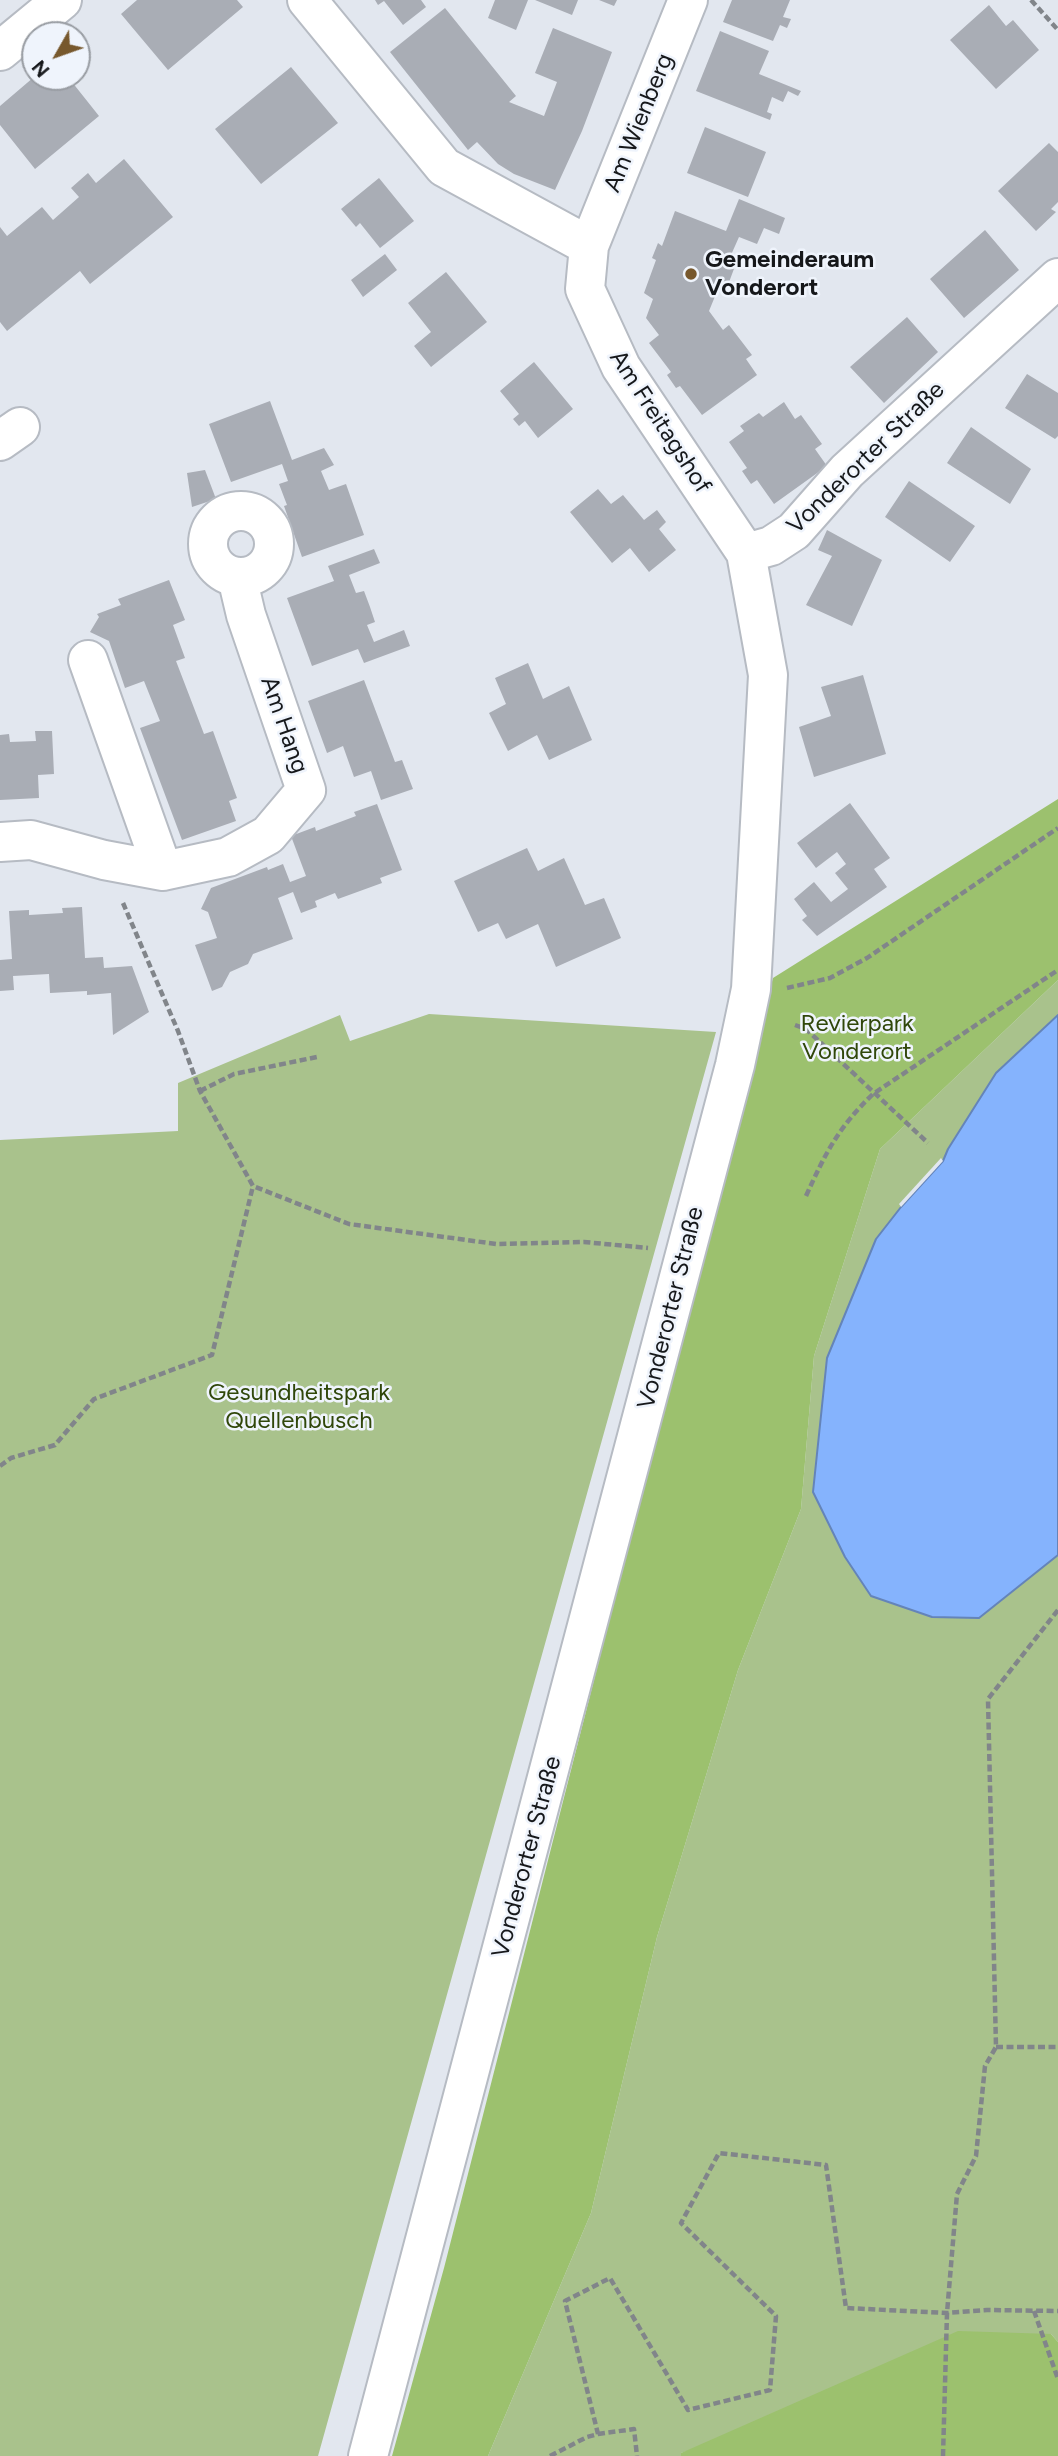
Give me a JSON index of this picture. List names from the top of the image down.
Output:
{
  "streets": {
    "street": [
      "Am Wienberg",
      "Am Freitagshof",
      "Vonderorter Straße",
      "Am Hang"
    ]
  },
  "crossings": [
    ["Am Wienberg", "Am Freitagshof"],
    ["Am Freitagshof", "Vonderorter Straße"]
  ],
  "parks": ["Revierpark Vonderort", "Gesundheitspark Quellenbusch"],
  "places": ["Gemeinderaum Vonderort"],
  "north": "bottom left"
}
